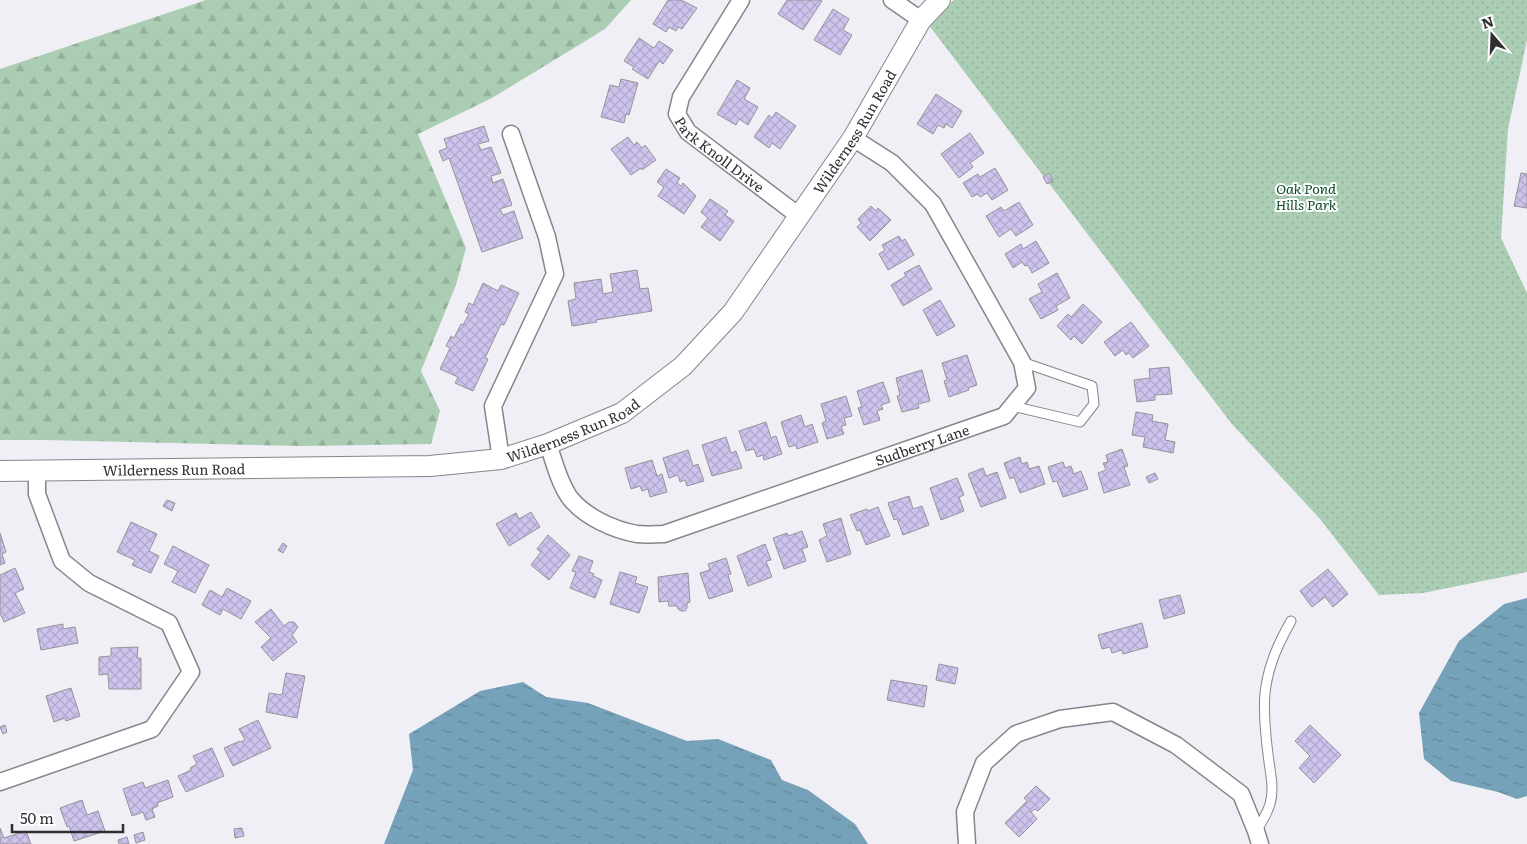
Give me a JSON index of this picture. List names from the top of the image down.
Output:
{
  "streets": {
    "street": ["Wilderness Run Road", "Park Knoll Drive", "Sudberry Lane"]
  },
  "crossings": [
    ["Wilderness Run Road", "Park Knoll Drive"],
    ["Wilderness Run Road", "Sudberry Lane"]
  ],
  "parks": ["Oak Pond Hills Park"],
  "scale_bar": "50 m",
  "north": "top"
}
